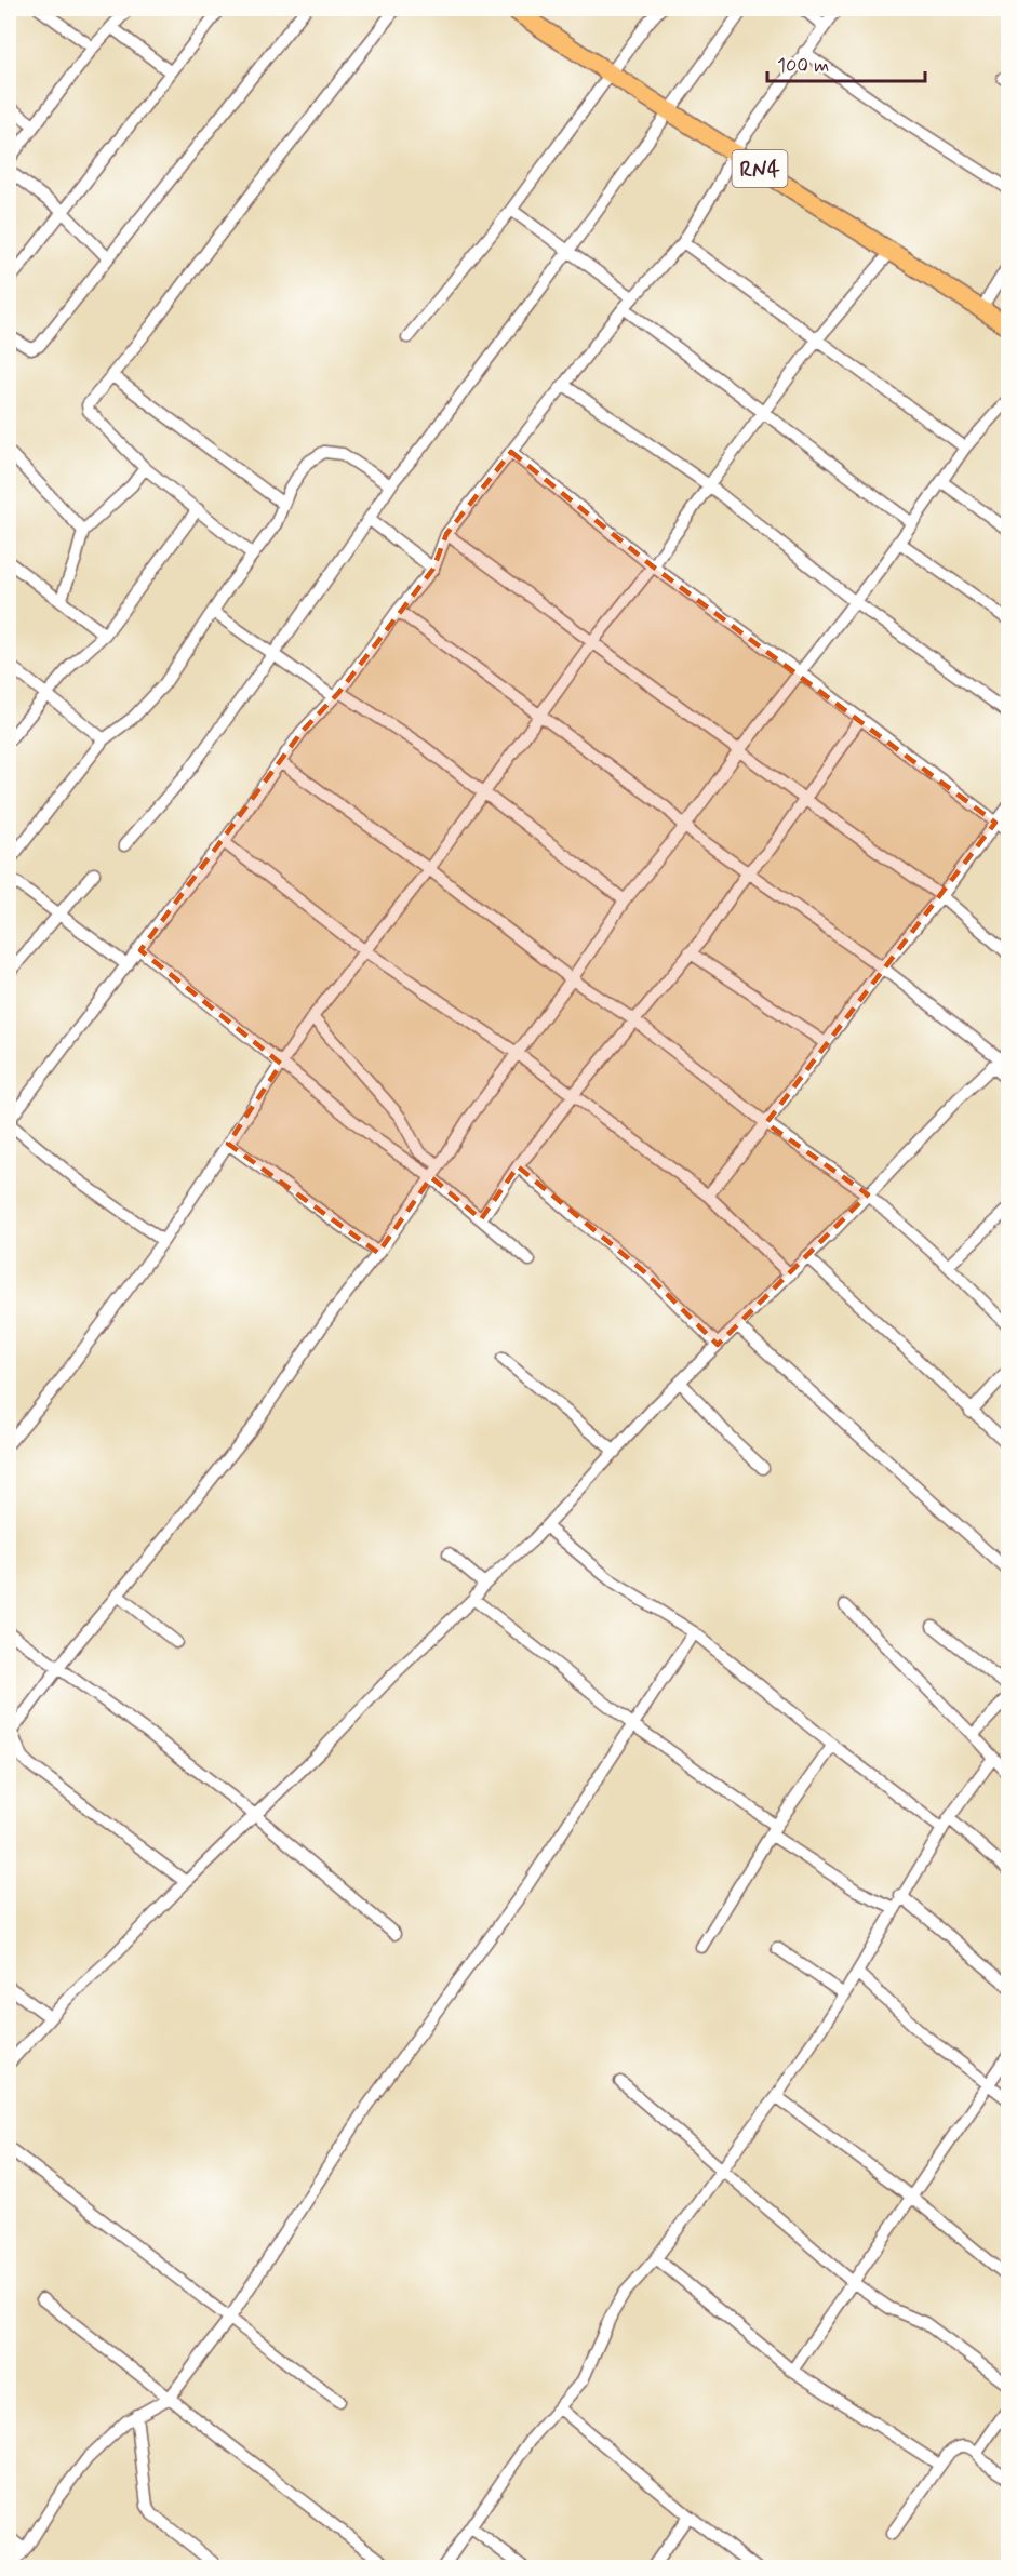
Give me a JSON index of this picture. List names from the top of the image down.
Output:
{
  "streets": {
    "highway": ["RN4"]
  },
  "scale_bar": "100 m"
}
